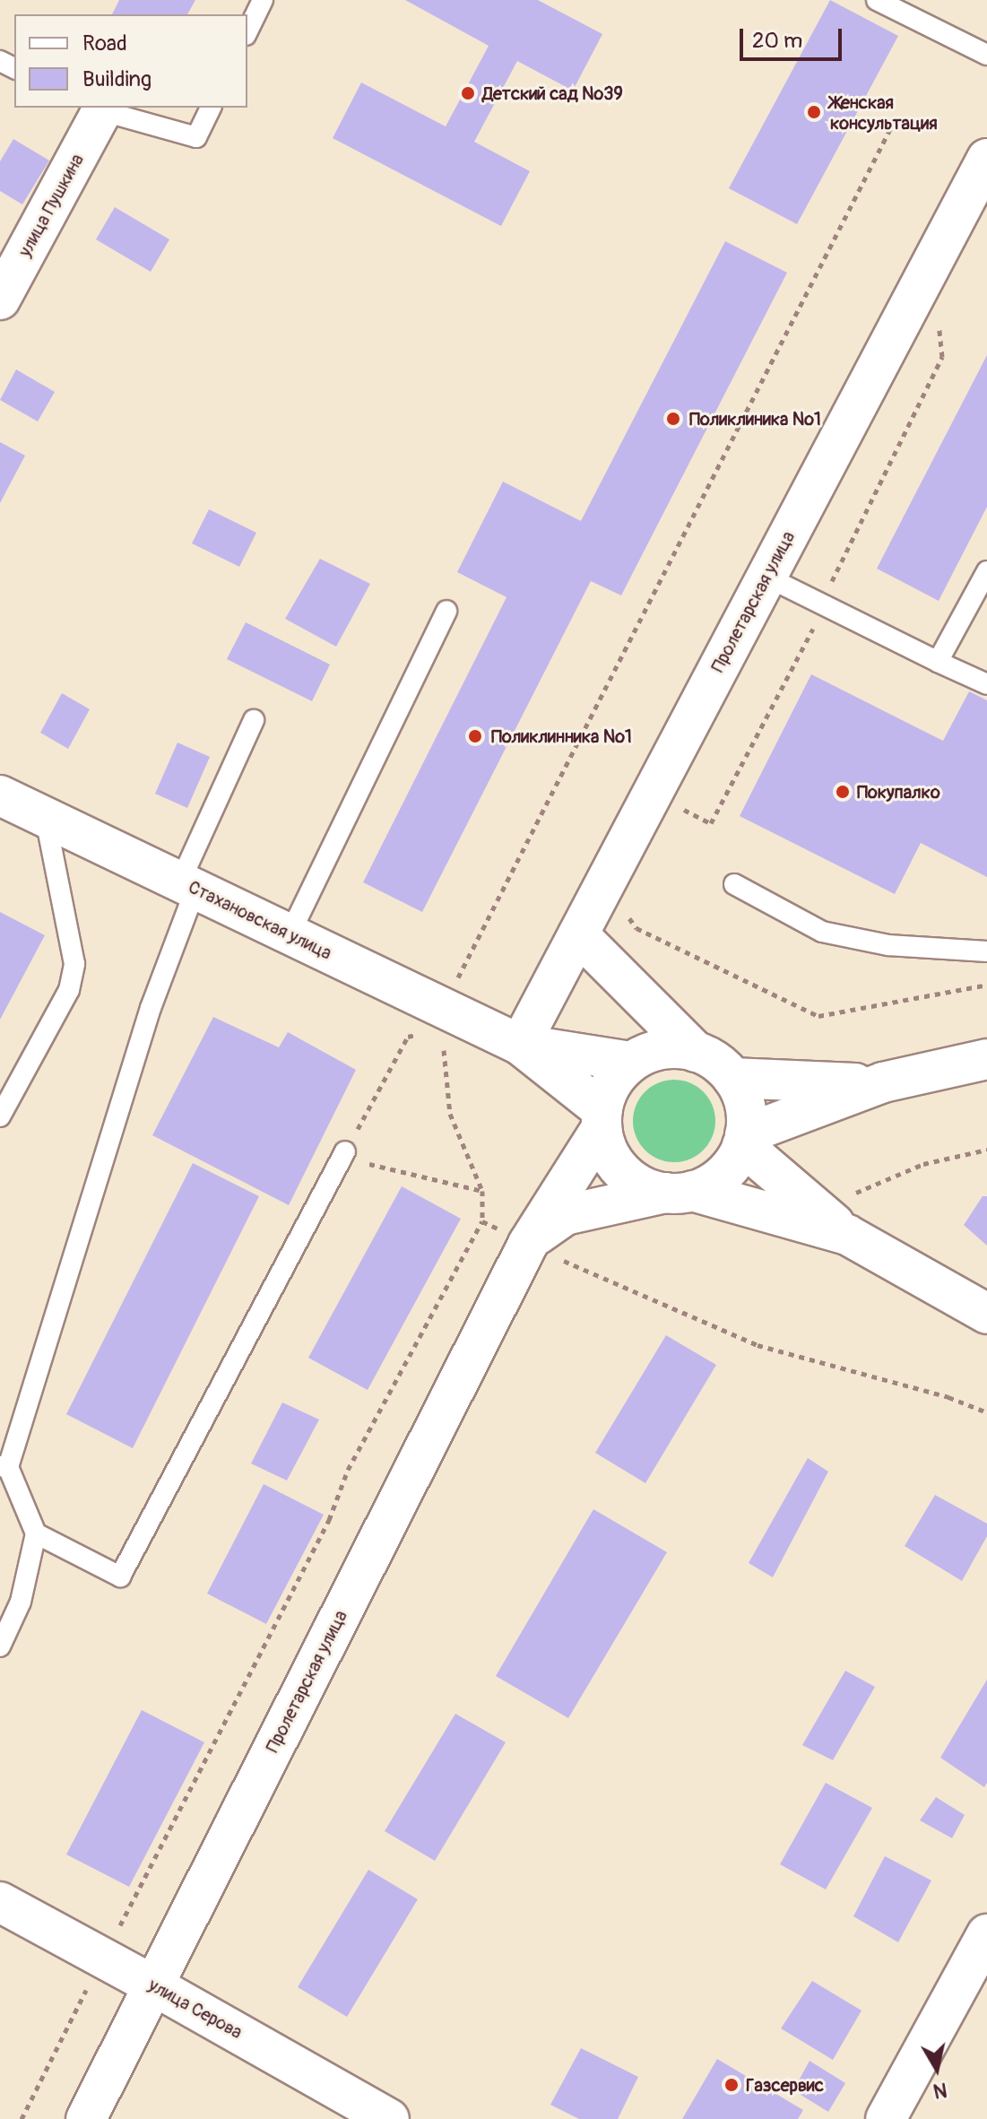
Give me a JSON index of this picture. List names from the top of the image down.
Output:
{
  "streets": {
    "street": [
      "улица Пушкина",
      "Пролетарская улица",
      "Стахановская улица",
      "улица Серова"
    ]
  },
  "crossings": [
    ["Пролетарская улица", "Стахановская улица"],
    ["Пролетарская улица", "улица Серова"]
  ],
  "places": [
    "Детский сад №39",
    "Женская консультация",
    "Поликлиника №1",
    "Поликлинника №1",
    "Покупалко",
    "Газсервис"
  ],
  "legend": ["Road", "Building"],
  "scale_bar": "20 m",
  "north": "bottom"
}
